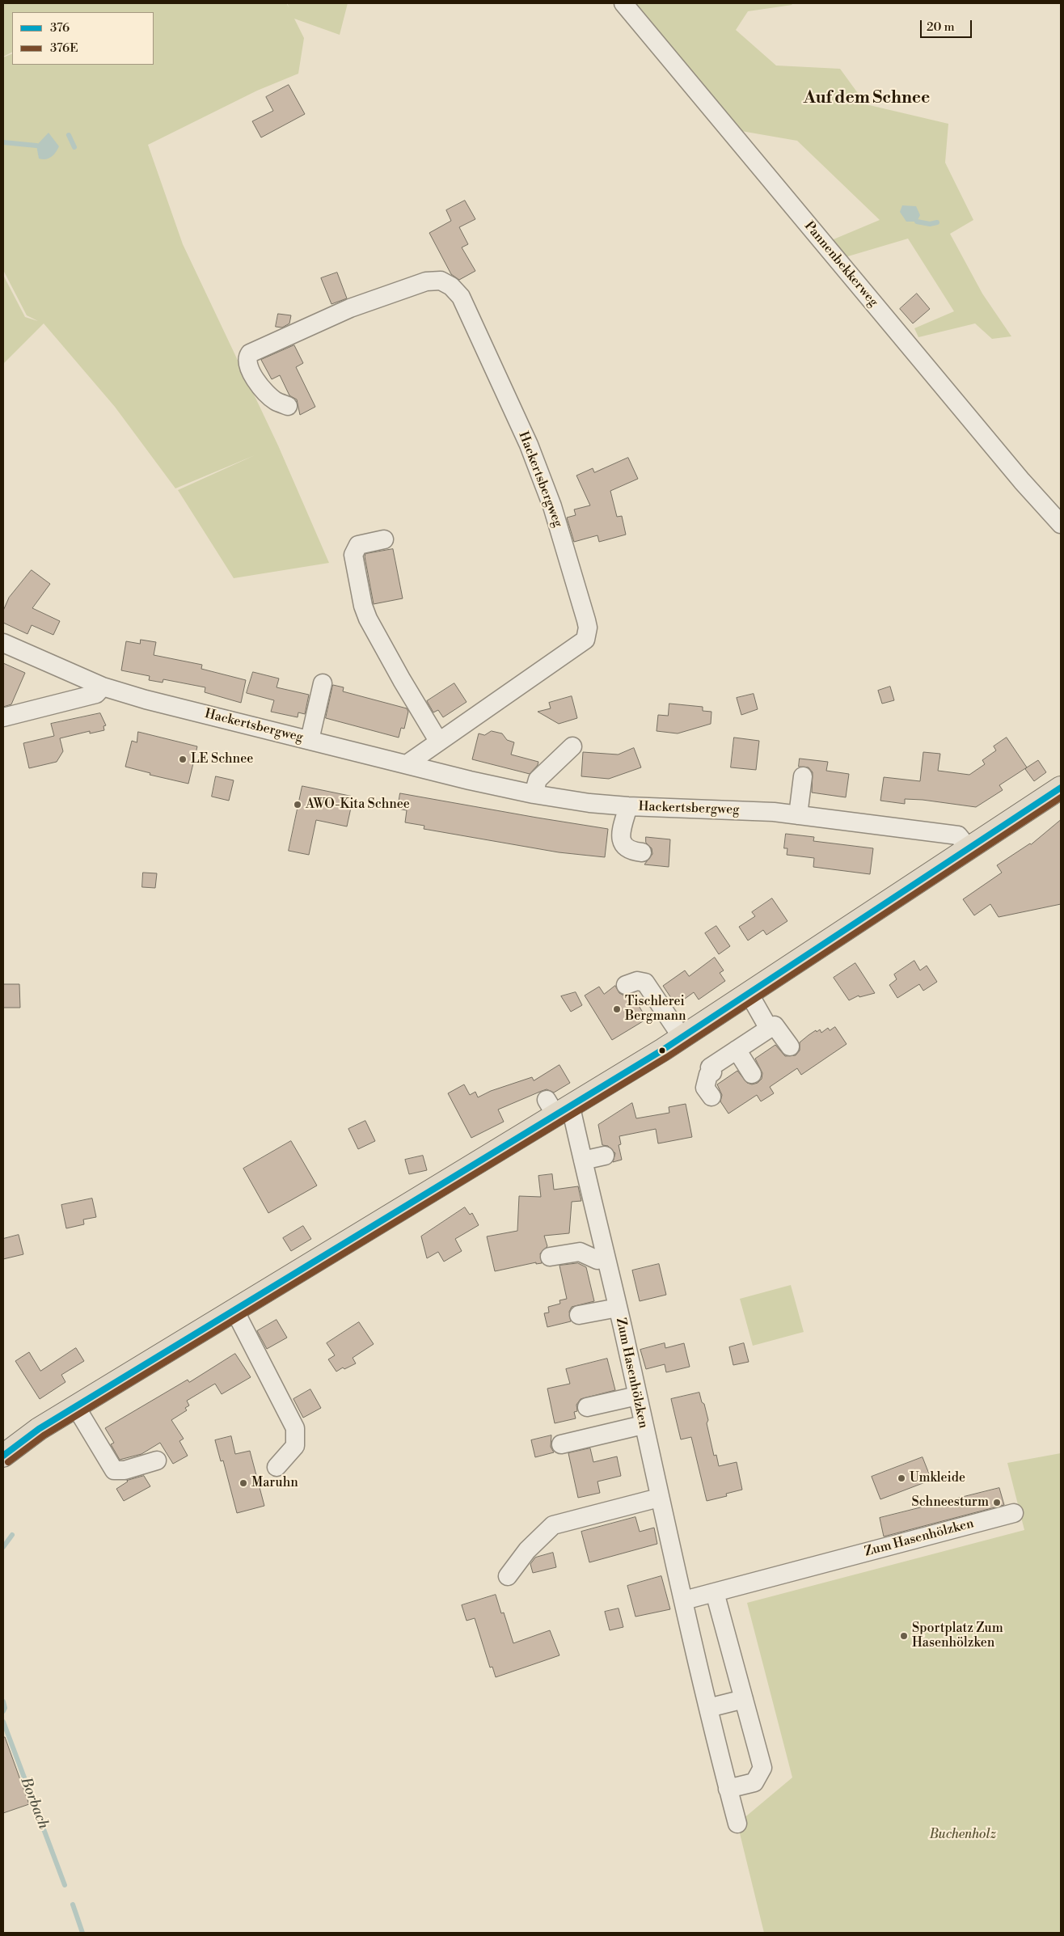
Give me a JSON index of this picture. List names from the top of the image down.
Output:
{
  "streets": {
    "street": ["Pannenbekkerweg", "Hackertsbergweg", "Zum Hasenhölzken"]
  },
  "districts": ["Auf dem Schnee"],
  "water": ["Borbach"],
  "parks": ["Buchenholz"],
  "places": [
    "LE Schnee",
    "AWO-Kita Schnee",
    "Tischlerei Bergmann",
    "Umkleide",
    "Maruhn",
    "Schneesturm",
    "Sportplatz Zum Hasenhölzken"
  ],
  "lines": ["transit line 376", "transit line 376E"],
  "legend": ["376", "376E"],
  "scale_bar": "20 m"
}
